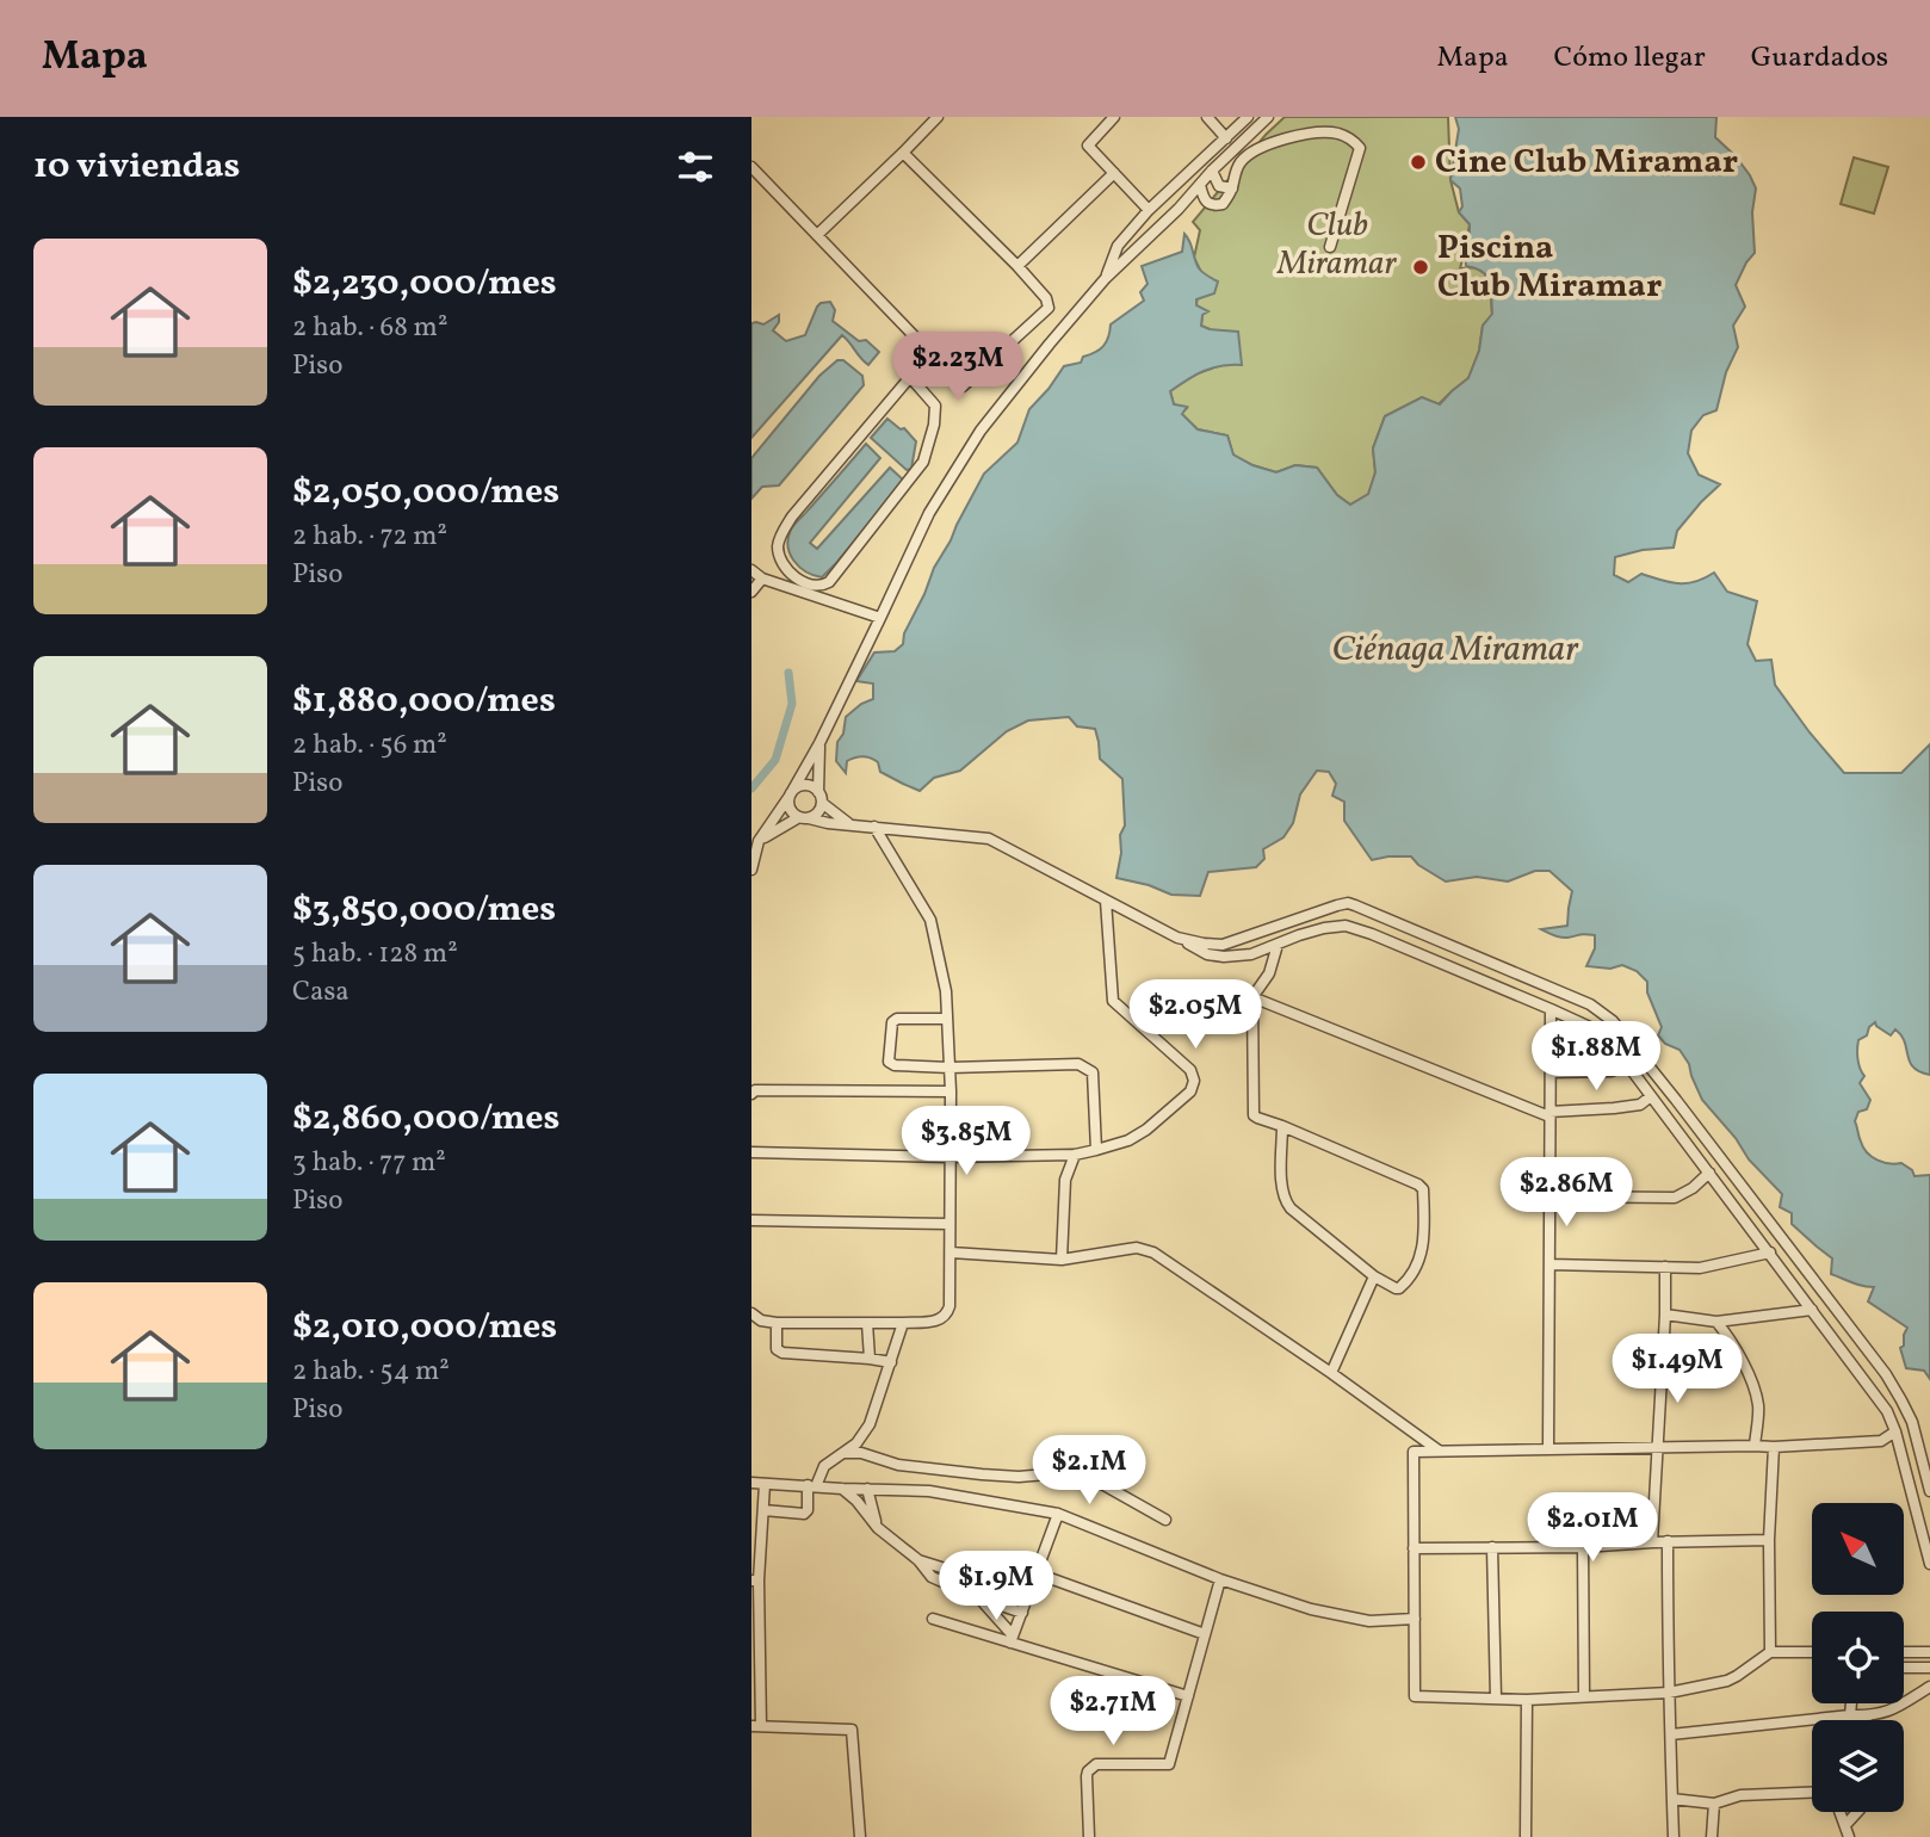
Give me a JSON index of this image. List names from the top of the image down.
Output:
{
  "water": ["Ciénaga Miramar"],
  "parks": ["Club Miramar"],
  "places": ["Cine Club Miramar", "Piscina Club Miramar"],
  "north": "top left",
  "page": {
    "header": "Mapa",
    "nav": ["Mapa", "Cómo llegar", "Guardados"],
    "heading": "10 viviendas",
    "list": [
      {
        "name": "$2,230,000/mes",
        "note": "2 hab. · 68 m² · Piso"
      },
      {
        "name": "$2,050,000/mes",
        "note": "2 hab. · 72 m² · Piso"
      },
      {
        "name": "$1,880,000/mes",
        "note": "2 hab. · 56 m² · Piso"
      },
      {
        "name": "$3,850,000/mes",
        "note": "5 hab. · 128 m² · Casa"
      },
      {
        "name": "$2,860,000/mes",
        "note": "3 hab. · 77 m² · Piso"
      },
      {
        "name": "$2,010,000/mes",
        "note": "2 hab. · 54 m² · Piso"
      }
    ],
    "price": [
      "$2.23M",
      "$2.05M",
      "$1.88M",
      "$3.85M",
      "$2.86M",
      "$1.49M",
      "$2.1M",
      "$2.01M",
      "$1.9M",
      "$2.71M"
    ]
  }
}
